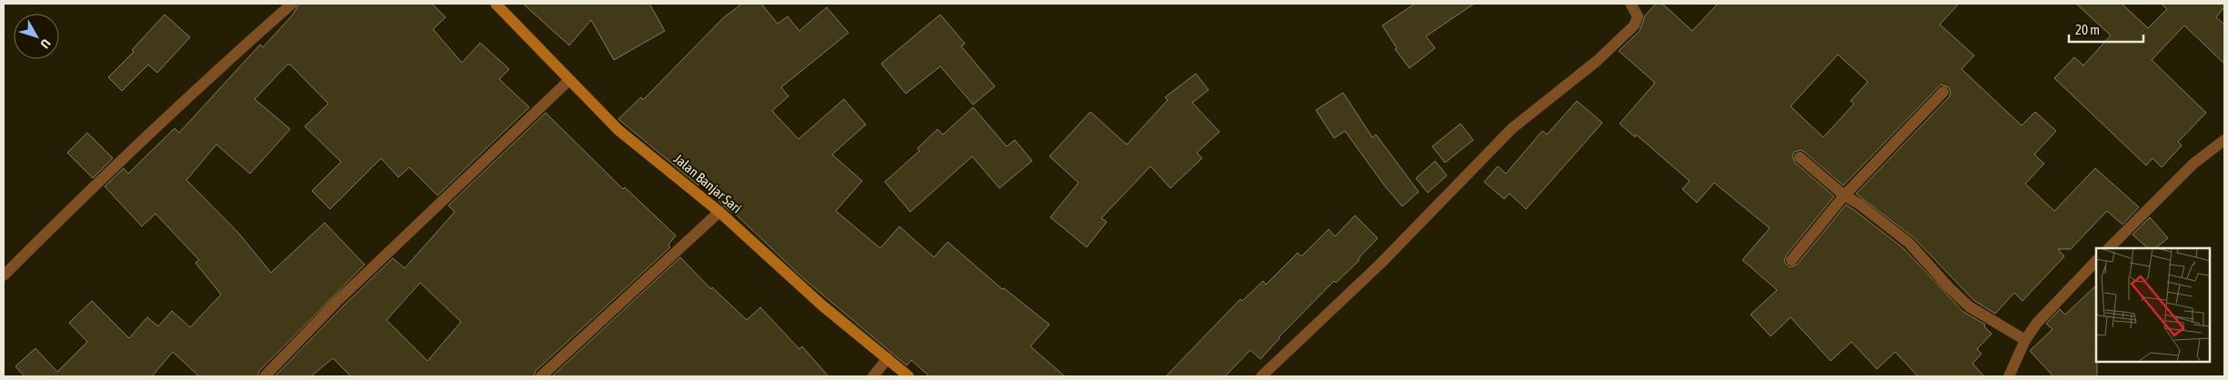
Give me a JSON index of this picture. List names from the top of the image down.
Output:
{
  "streets": {
    "street": ["Jalan Banjar Sari"]
  },
  "scale_bar": "20 m",
  "north": "bottom right"
}
